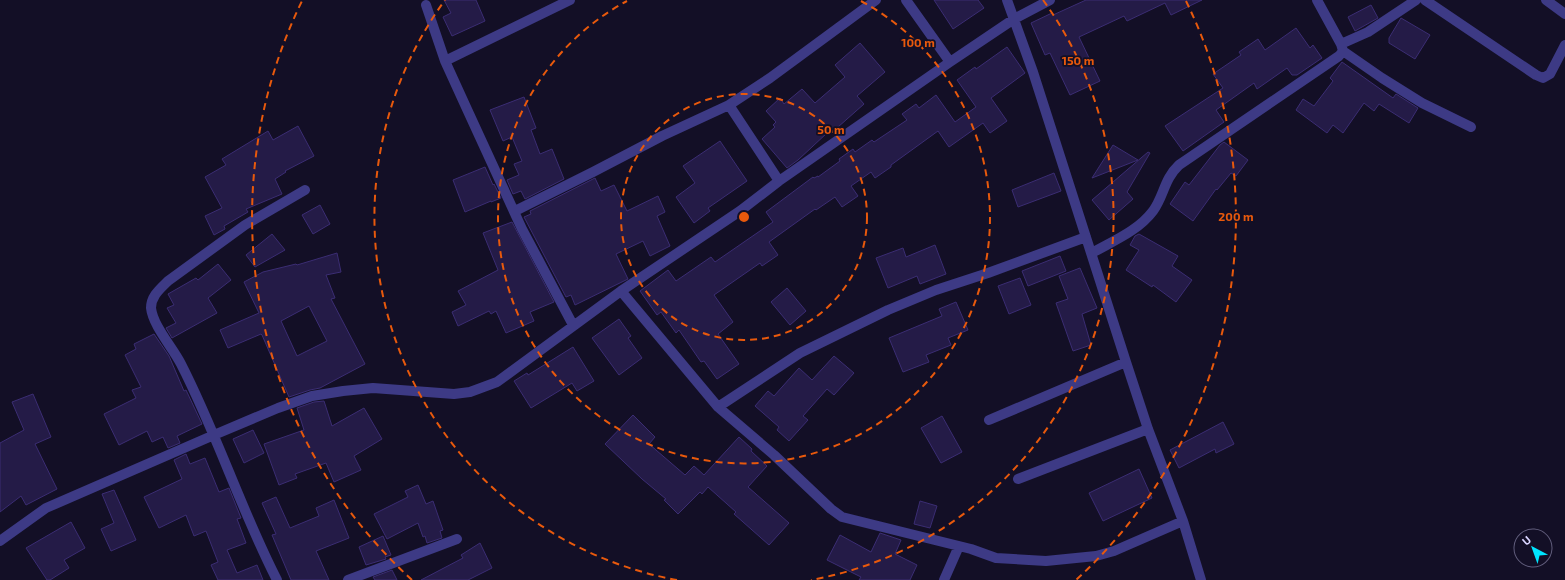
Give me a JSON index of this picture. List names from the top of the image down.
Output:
{
  "north": "top left",
  "rings": [
    "100 m",
    "150 m",
    "50 m",
    "200 m"
  ]
}
